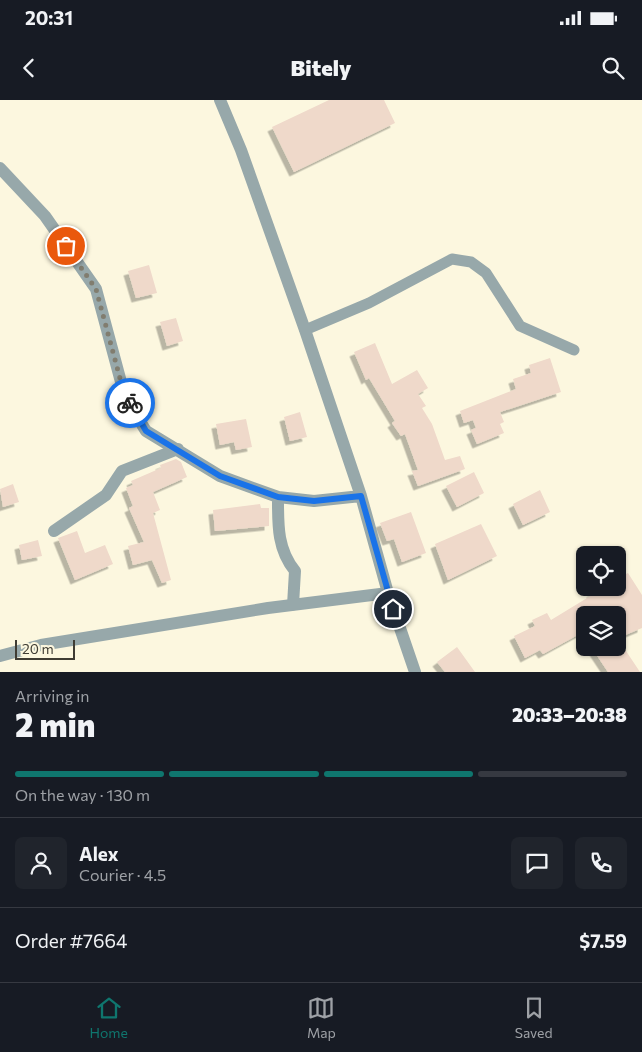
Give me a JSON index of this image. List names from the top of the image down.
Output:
{
  "scale_bar": "20 m",
  "page": {
    "status": "20:31",
    "header": "Bitely",
    "scale": "20 m",
    "heading": ["2 min", "Arriving in", "20:33–20:38"],
    "panel": [
      "Alex",
      "Courier · 4.5",
      "Order #7664",
      "$7.59"
    ],
    "bar": "On the way · 130 m",
    "tabs": ["Home", "Map", "Saved"]
  }
}
